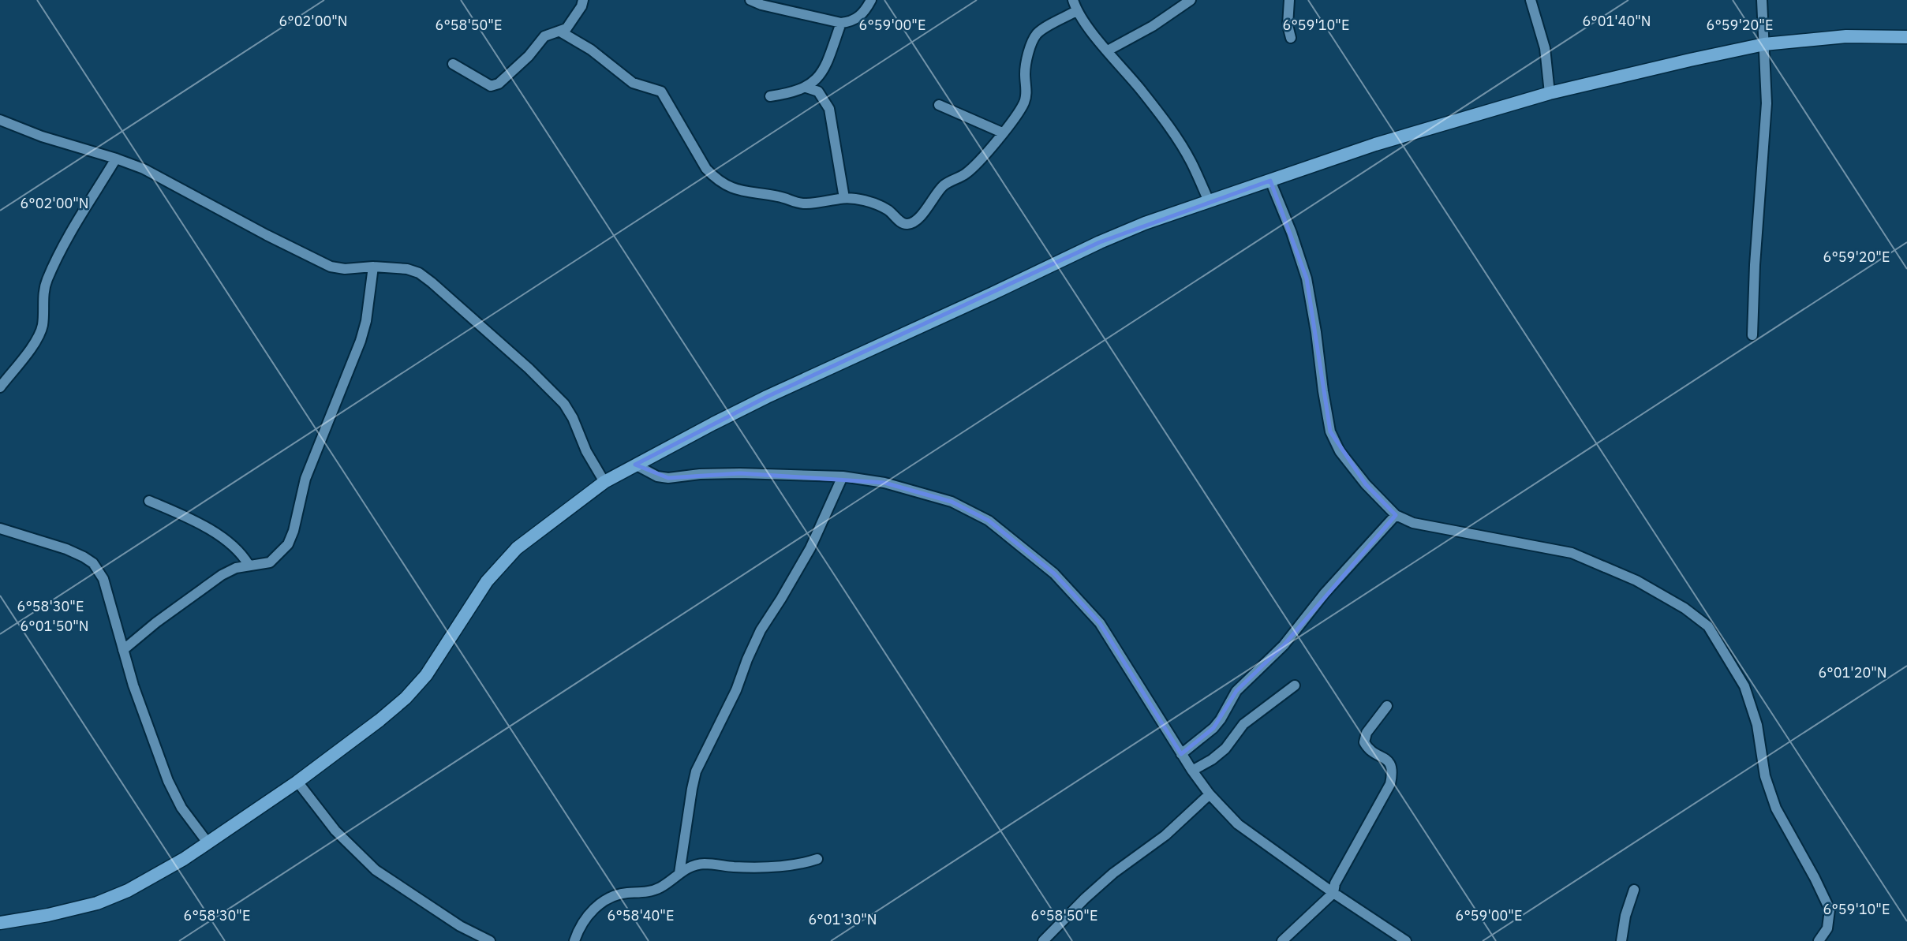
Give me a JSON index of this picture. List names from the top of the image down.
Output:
{
  "coordinates": [
    "6°01'40\"N",
    "6°02'00\"N",
    "6°59'00\"E",
    "6°58'50\"E",
    "6°59'10\"E",
    "6°59'20\"E",
    "6°58'30\"E",
    "6°01'50\"N",
    "6°01'20\"N",
    "6°58'40\"E",
    "6°01'30\"N"
  ]
}
